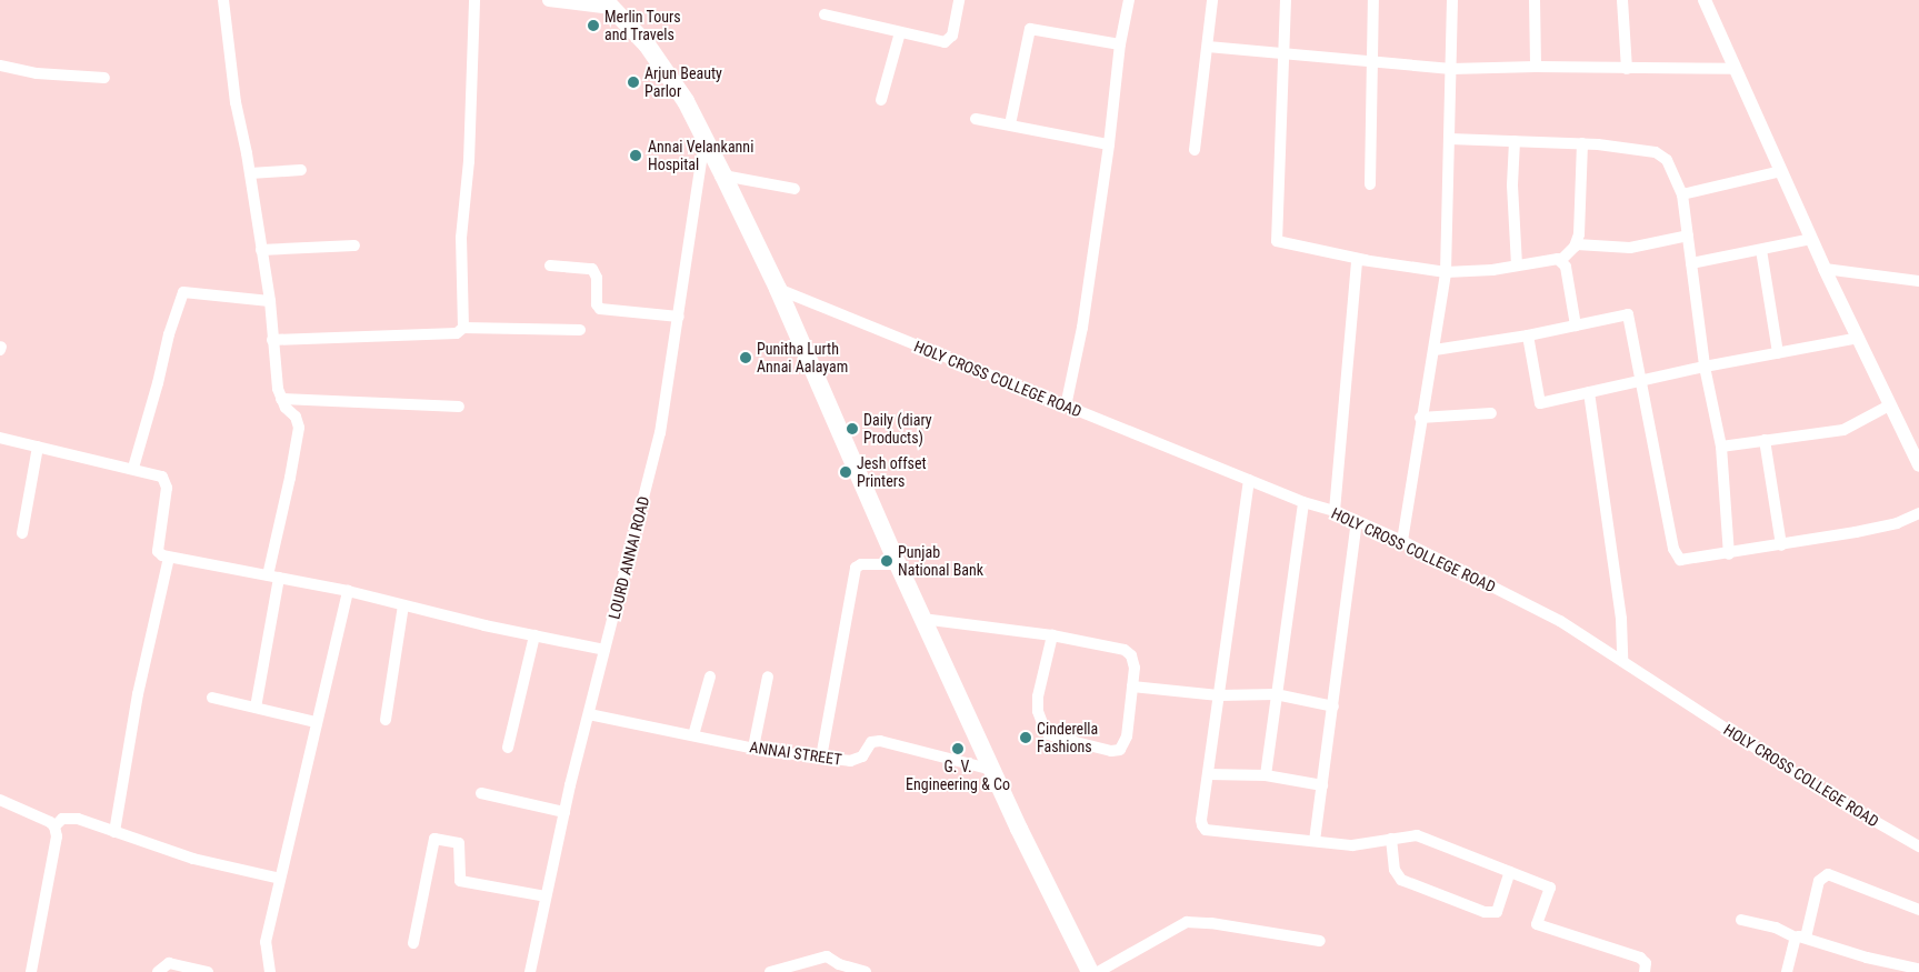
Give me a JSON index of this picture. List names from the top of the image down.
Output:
{
  "streets": {
    "street": ["HOLY CROSS COLLEGE ROAD", "LOURD ANNAI ROAD", "ANNAI STREET"]
  },
  "crossings": [
    ["LOURD ANNAI ROAD", "ANNAI STREET"]
  ],
  "places": [
    "Merlin Tours and Travels",
    "Arjun Beauty Parlor",
    "Annai Velankanni Hospital",
    "Punitha Lurth Annai Aalayam",
    "Daily (diary Products)",
    "Jesh offset Printers",
    "Punjab National Bank",
    "Cinderella Fashions",
    "G. V. Engineering & Co"
  ]
}
